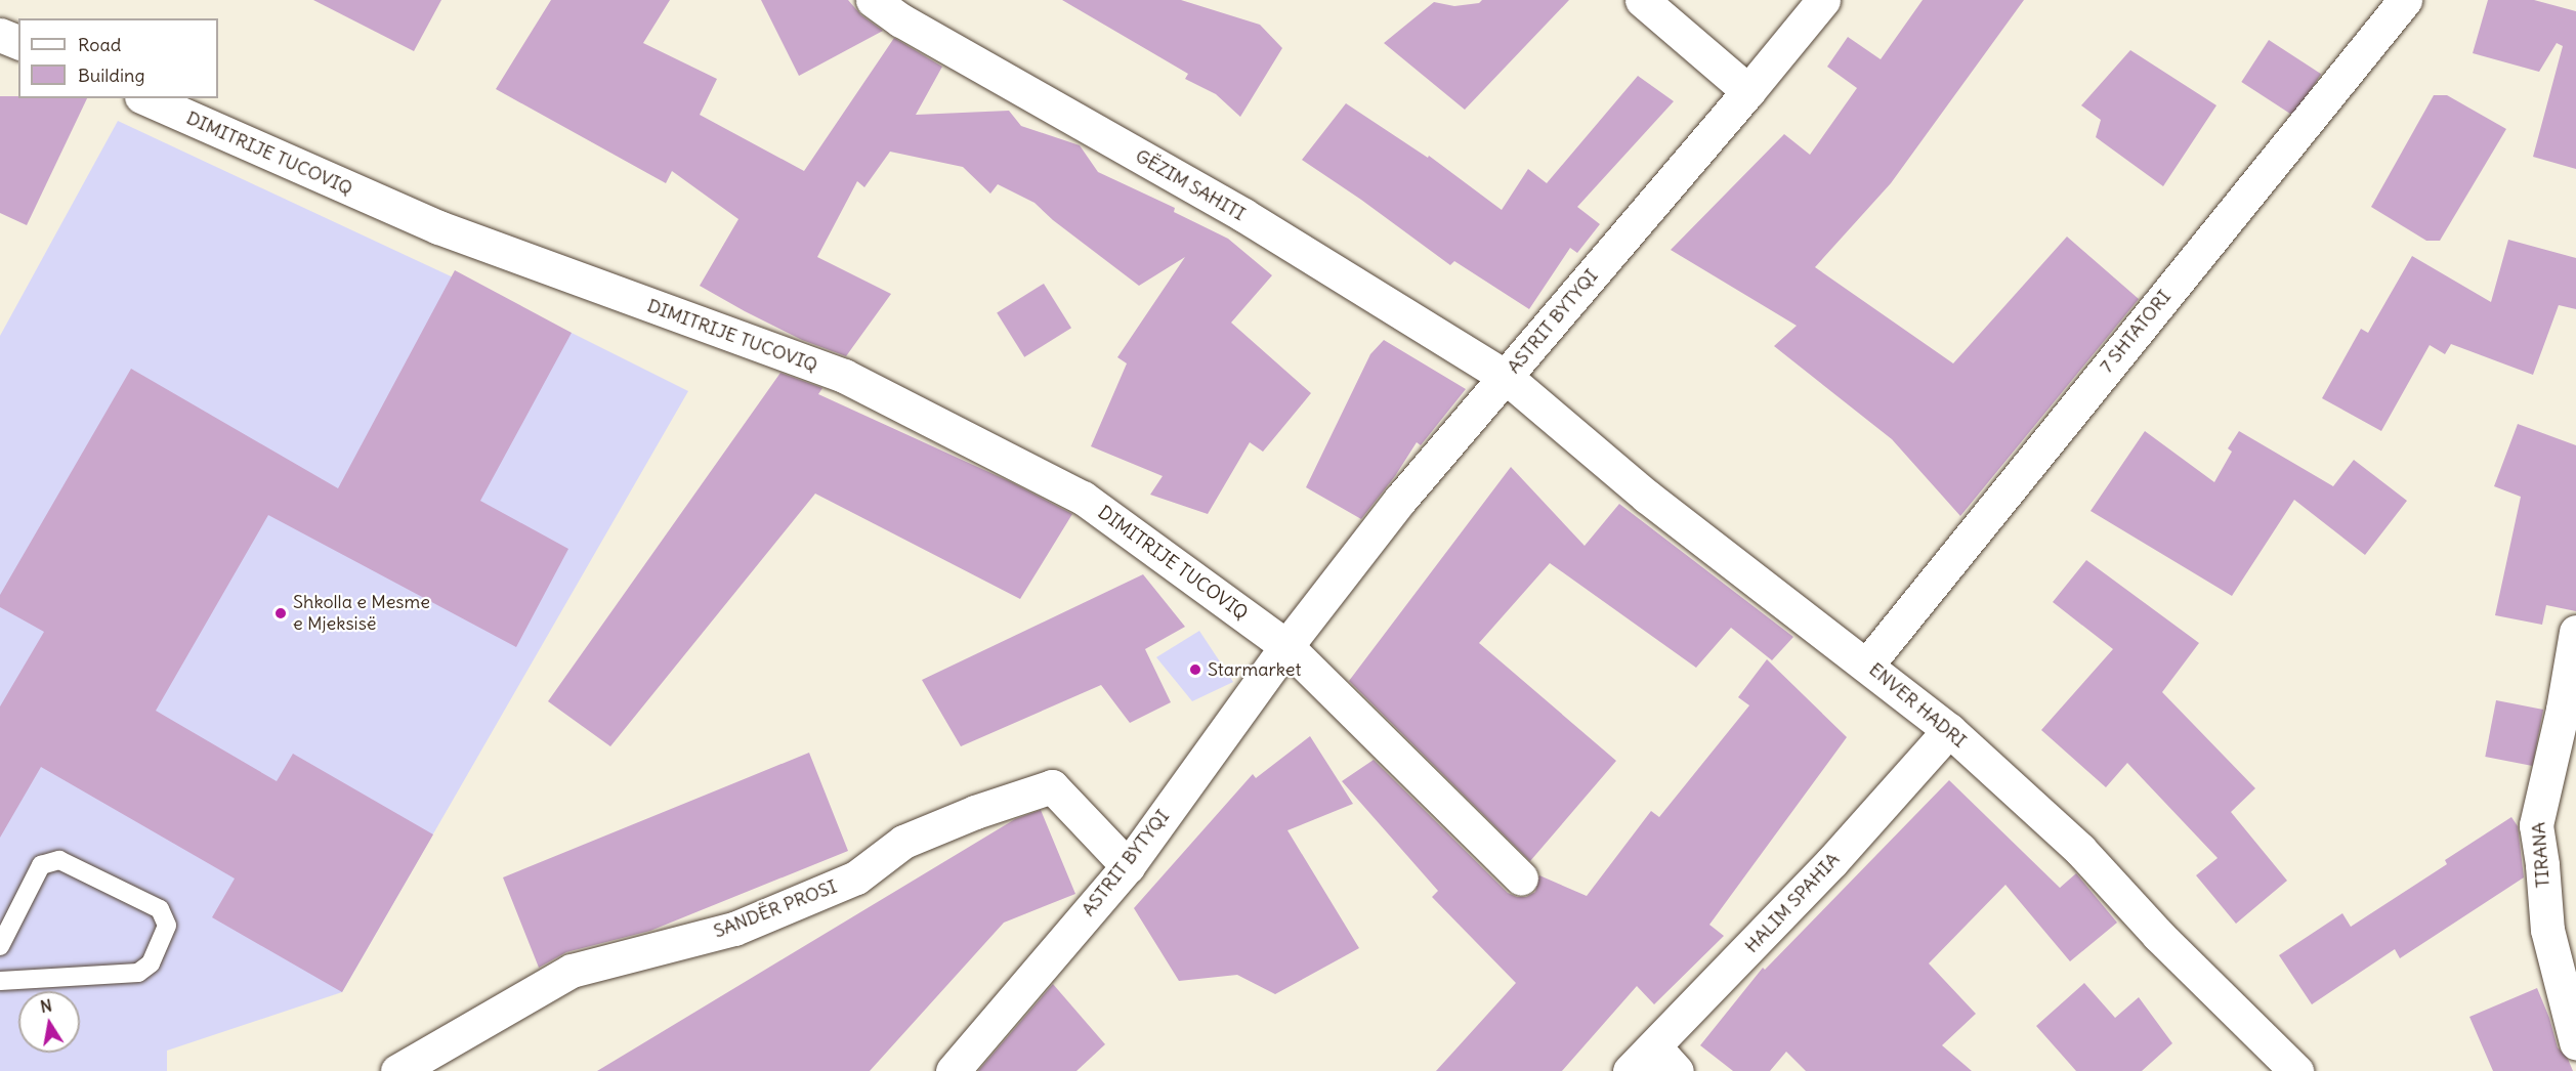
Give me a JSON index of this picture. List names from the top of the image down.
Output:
{
  "streets": {
    "street": [
      "DIMITRIJE TUCOVIQ",
      "GËZIM SAHITI",
      "ASTRIT BYTYQI",
      "7 SHTATORI",
      "ENVER HADRI",
      "TIRANA",
      "HALIM SPAHIA",
      "SANDËR PROSI"
    ]
  },
  "crossings": [
    ["DIMITRIJE TUCOVIQ", "ASTRIT BYTYQI"],
    ["GËZIM SAHITI", "ASTRIT BYTYQI"],
    ["GËZIM SAHITI", "ENVER HADRI"],
    ["ASTRIT BYTYQI", "ENVER HADRI"],
    ["ASTRIT BYTYQI", "SANDËR PROSI"],
    ["7 SHTATORI", "ENVER HADRI"],
    ["ENVER HADRI", "HALIM SPAHIA"]
  ],
  "places": ["Shkolla e Mesme e Mjeksisë", "Starmarket"],
  "legend": ["Road", "Building"],
  "north": "top"
}
